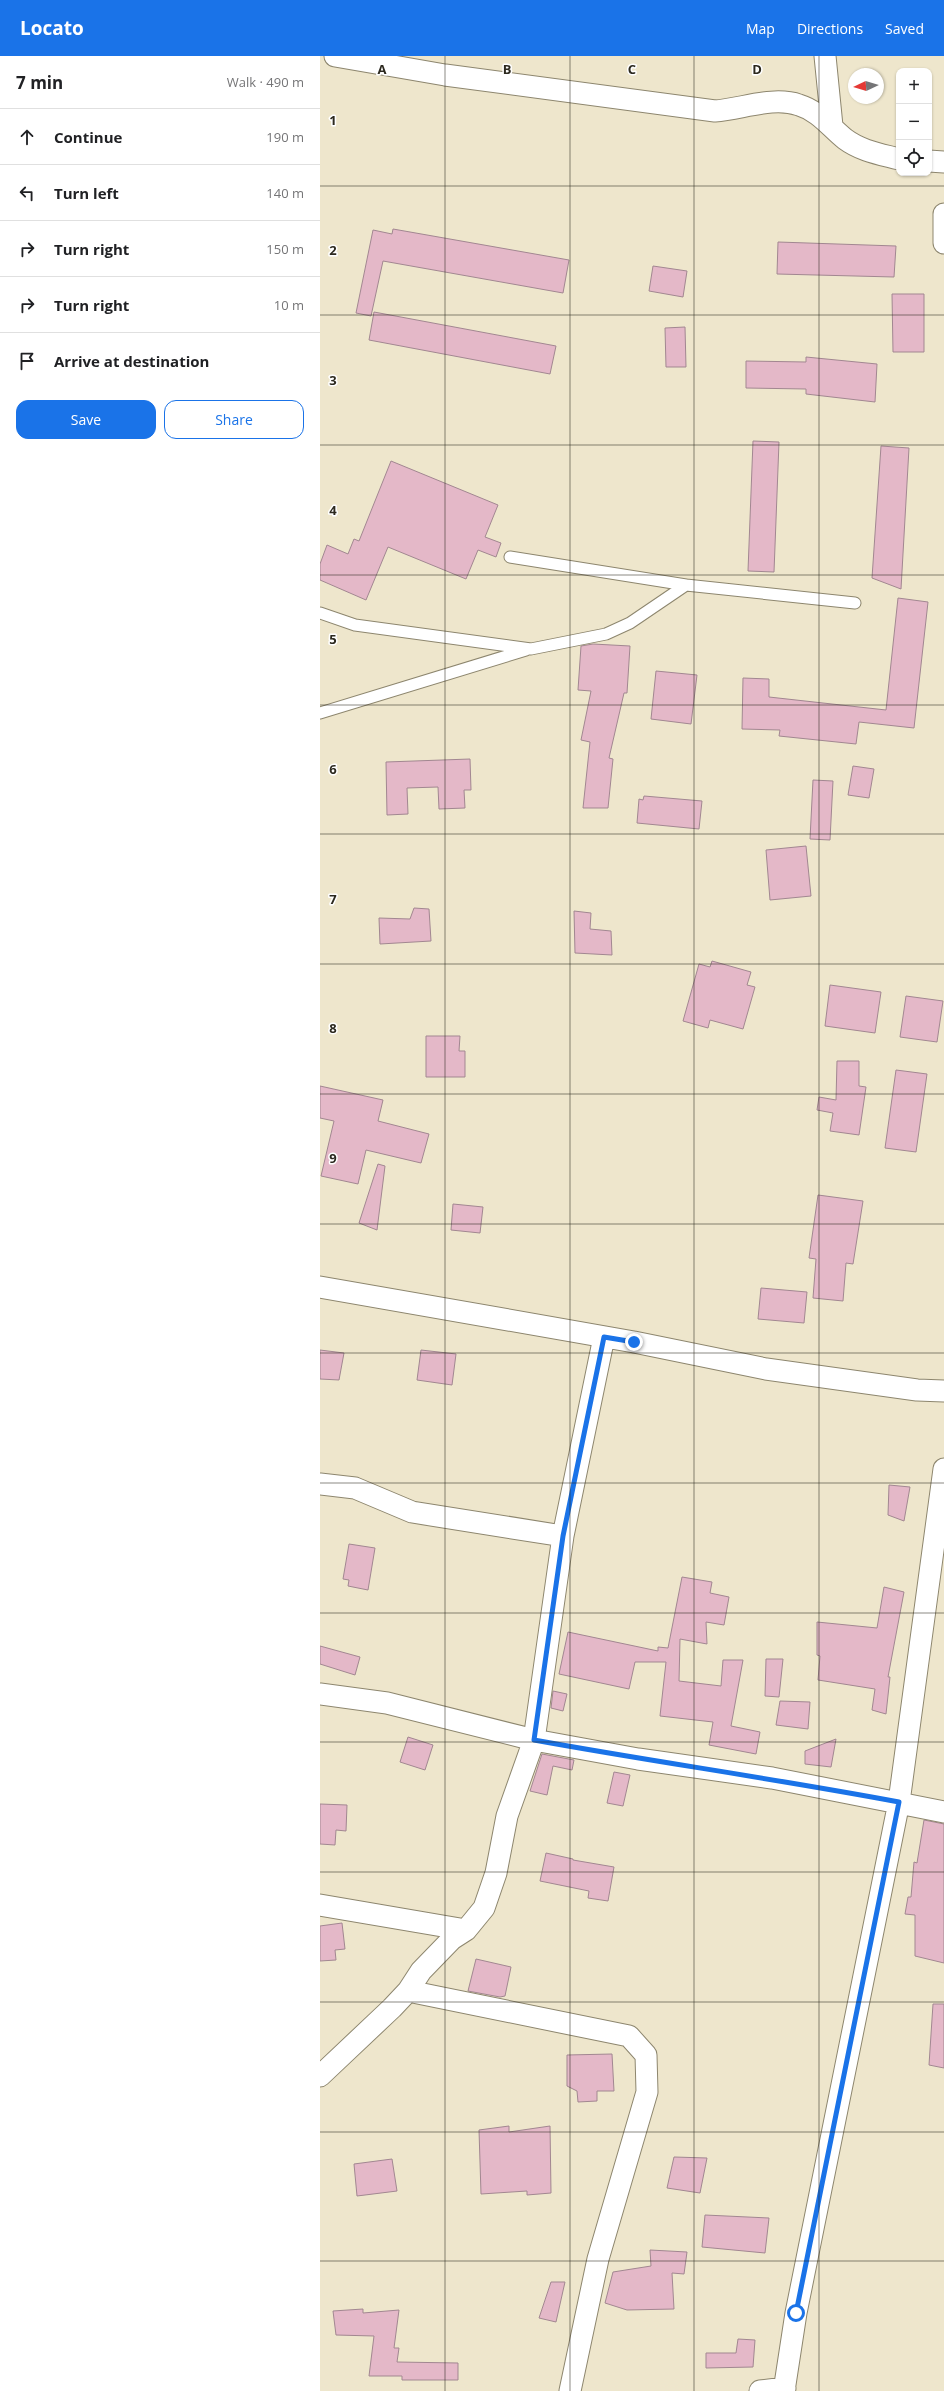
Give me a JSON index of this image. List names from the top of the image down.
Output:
{
  "north": "left",
  "page": {
    "header": "Locato",
    "nav": ["Map", "Directions", "Saved"],
    "heading": ["7 min", "Walk · 490 m"],
    "map_buttons": ["+", "−"],
    "list": [
      ["Continue", "190 m"],
      ["Turn left", "140 m"],
      ["Turn right", "150 m"],
      ["Turn right", "10 m"],
      "Arrive at destination"
    ],
    "buttons": ["Save", "Share"]
  },
  "grid": {
    "columns": [
      "A",
      "B",
      "C",
      "D"
    ],
    "rows": [
      "1",
      "2",
      "3",
      "4",
      "5",
      "6",
      "7",
      "8",
      "9"
    ]
  }
}
